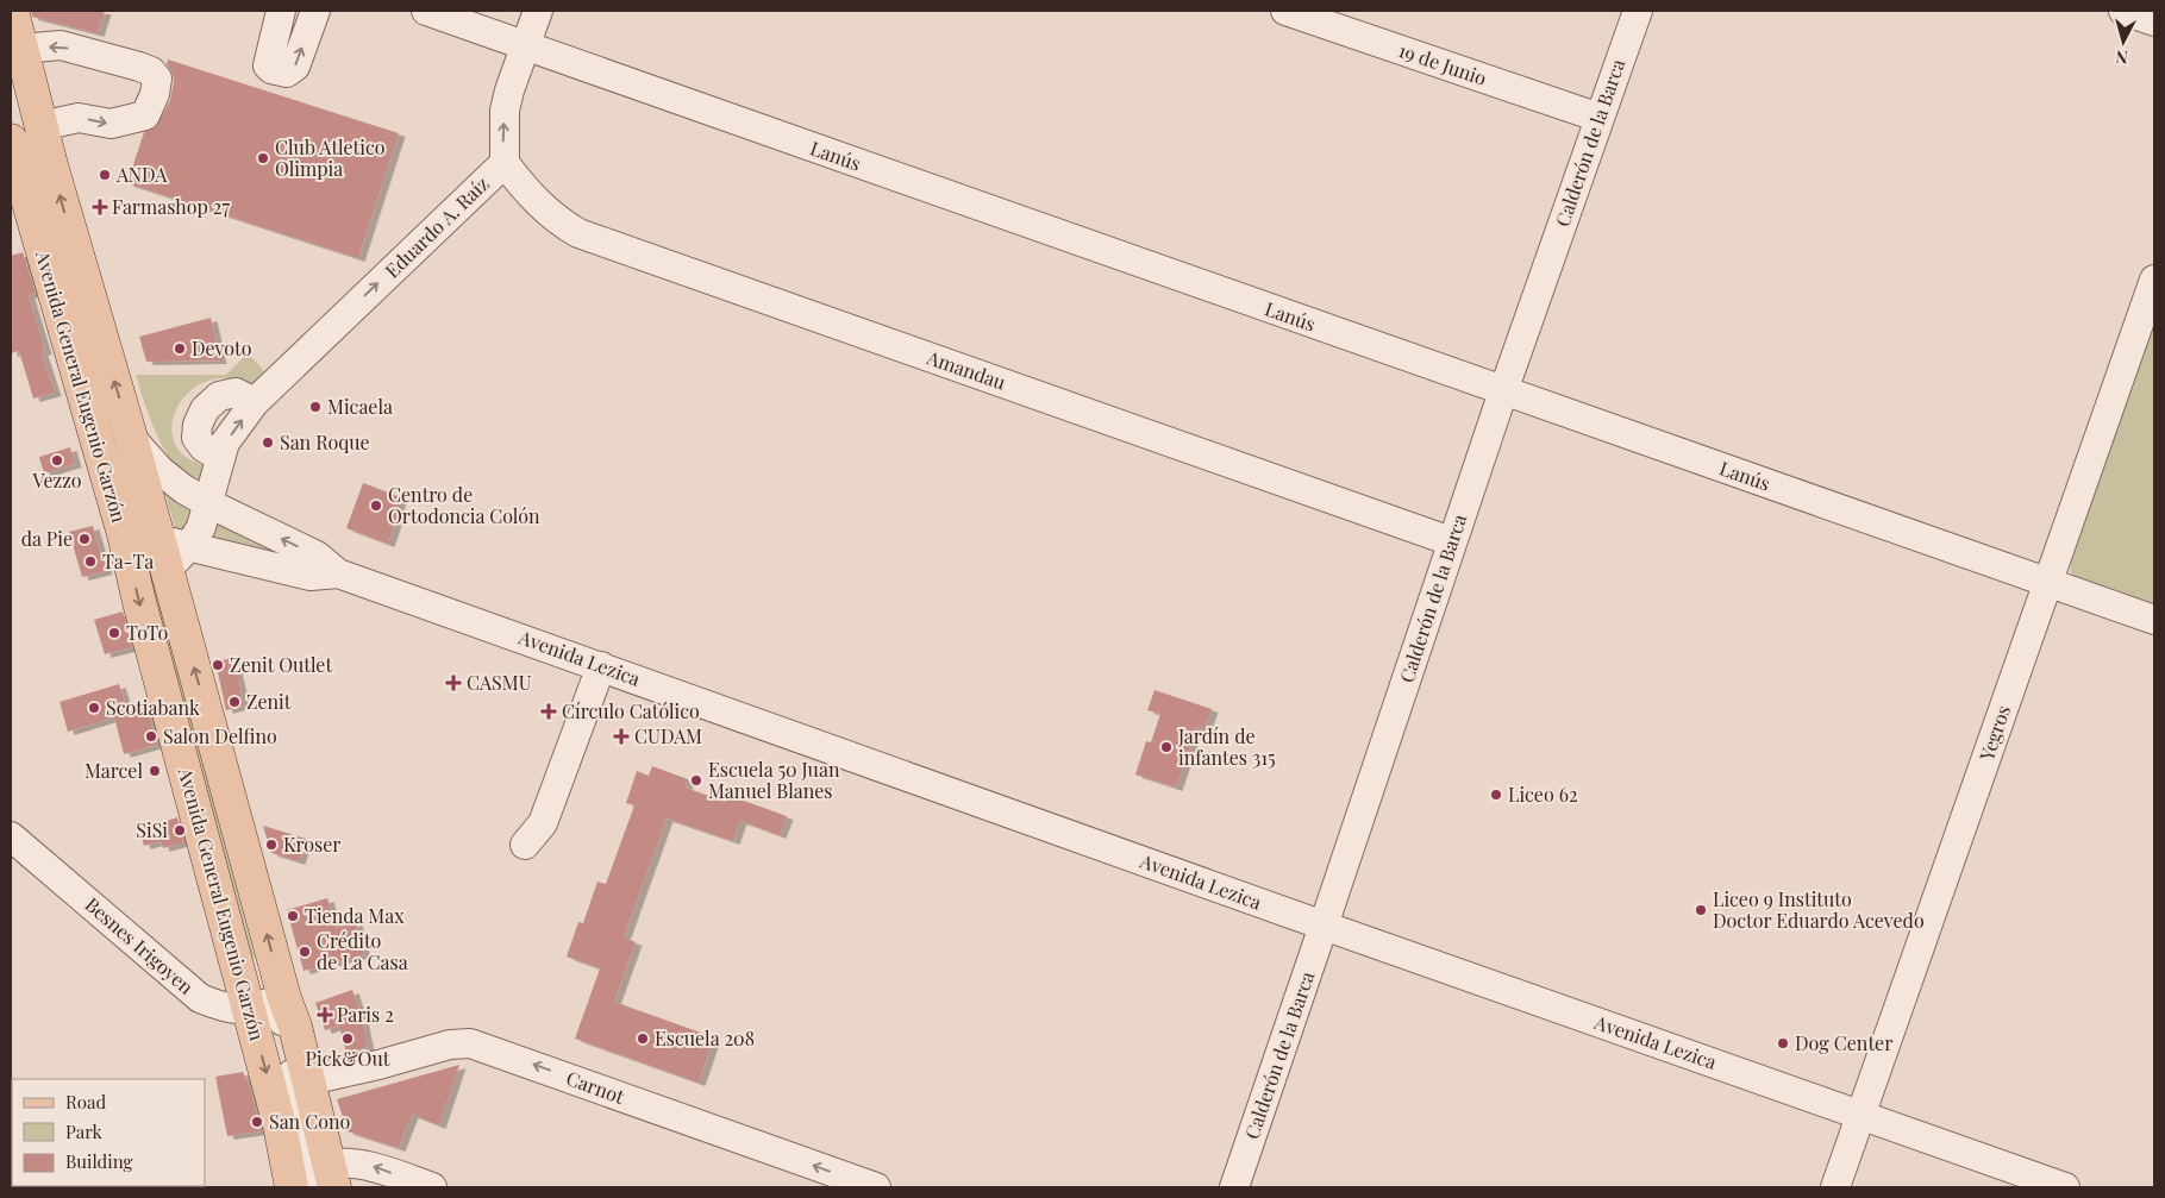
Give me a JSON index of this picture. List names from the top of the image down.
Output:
{
  "streets": {
    "main road": ["Avenida General Eugenio Garzón"],
    "street": [
      "19 de Junio",
      "Calderón de la Barca",
      "Lanús",
      "Eduardo A. Raíz",
      "Amandau",
      "Avenida Lezica",
      "Yegros",
      "Besnes Irigoyen",
      "Carnot"
    ]
  },
  "crossings": [
    ["19 de Junio", "Calderón de la Barca"],
    ["Calderón de la Barca", "Lanús"],
    ["Calderón de la Barca", "Amandau"],
    ["Calderón de la Barca", "Avenida Lezica"],
    ["Lanús", "Eduardo A. Raíz"],
    ["Lanús", "Yegros"],
    ["Eduardo A. Raíz", "Amandau"],
    ["Eduardo A. Raíz", "Avenida General Eugenio Garzón"],
    ["Eduardo A. Raíz", "Avenida Lezica"],
    ["Avenida General Eugenio Garzón", "Avenida Lezica"],
    ["Avenida General Eugenio Garzón", "Besnes Irigoyen"],
    ["Avenida General Eugenio Garzón", "Carnot"],
    ["Avenida Lezica", "Yegros"]
  ],
  "one_way": ["Eduardo A. Raíz", "Carnot"],
  "places": {
    "other": [
      "Club Atletico Olimpia",
      "ANDA",
      "Devoto",
      "Micaela",
      "San Roque",
      "Vezzo",
      "Centro de Ortodoncia Colón",
      "da Pie",
      "Ta-Ta",
      "ToTo",
      "Zenit Outlet",
      "Zenit",
      "Scotiabank",
      "Salon Delfino",
      "Jardín de infantes 315",
      "Marcel",
      "Escuela 50 Juan Manuel Blanes",
      "Liceo 62",
      "SiSi",
      "Kroser",
      "Liceo 9 Instituto Doctor Eduardo Acevedo",
      "Tienda Max",
      "Crédito de La Casa",
      "Pick&Out",
      "Escuela 208",
      "Dog Center",
      "San Cono"
    ],
    "health": [
      "Farmashop 27",
      "CASMU",
      "Círculo Católico",
      "CUDAM",
      "Paris 2"
    ]
  },
  "legend": ["Road", "Park", "Building"],
  "north": "bottom"
}
